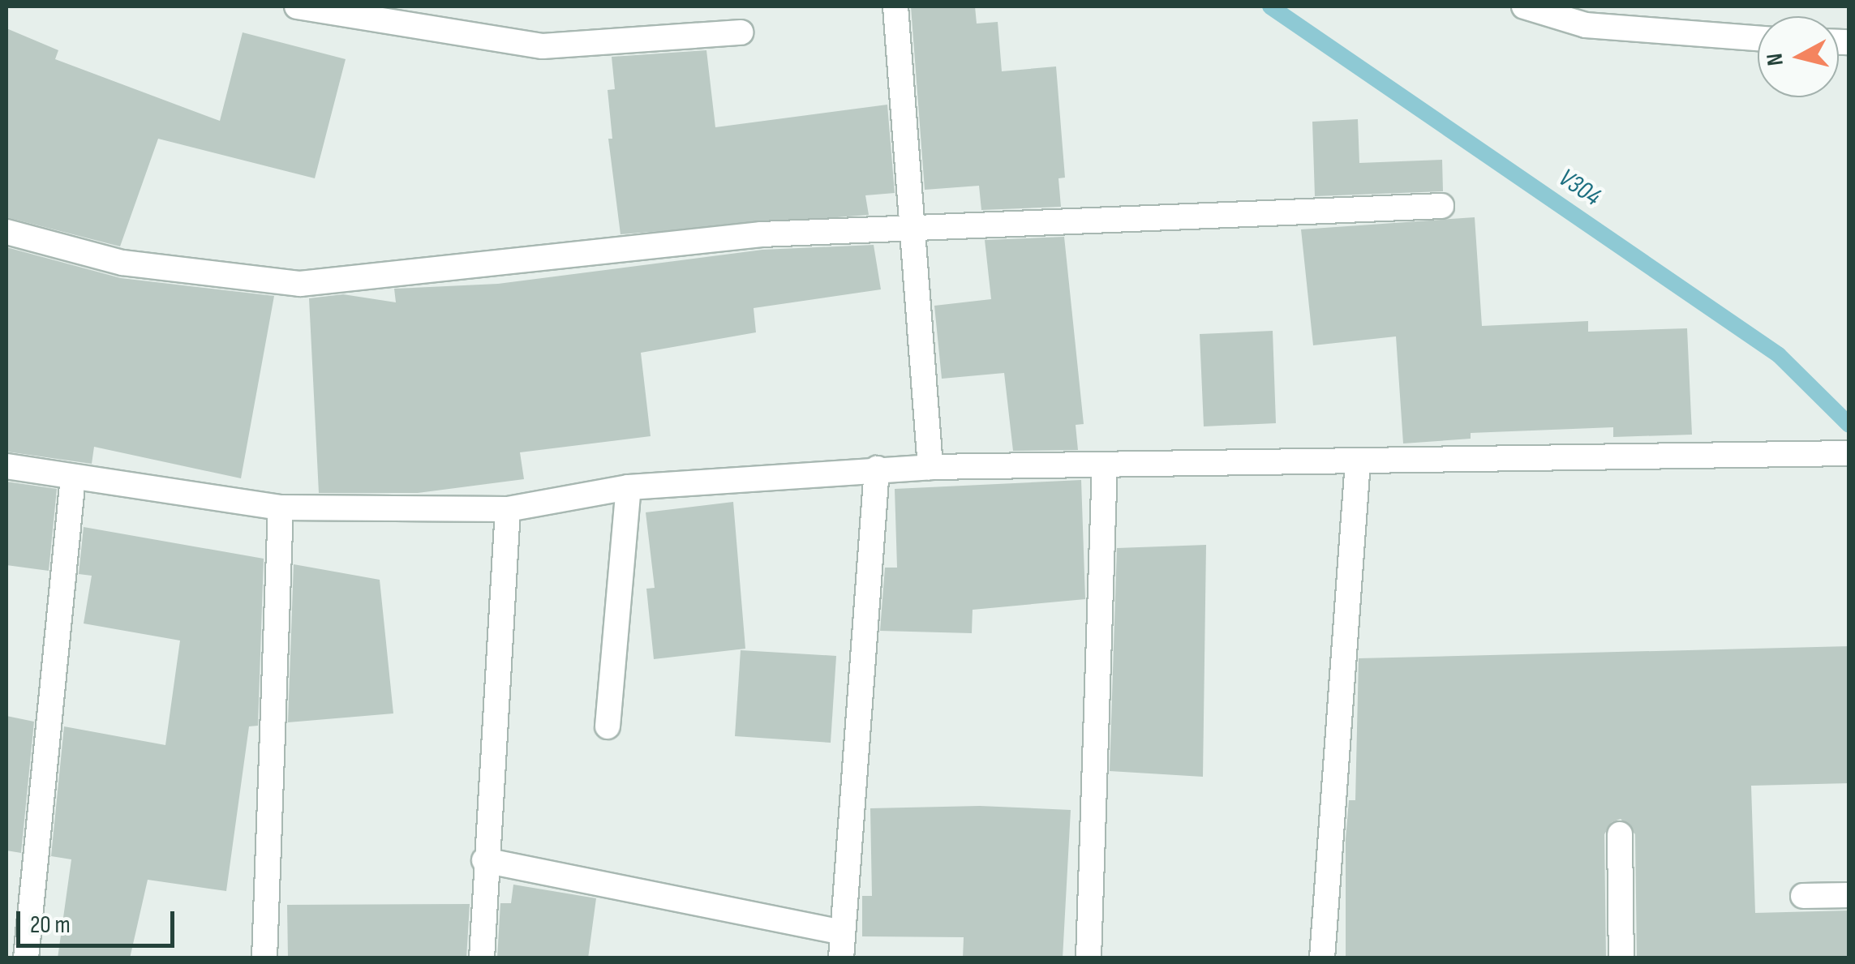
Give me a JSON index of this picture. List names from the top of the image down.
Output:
{
  "water": ["V304"],
  "scale_bar": "20 m",
  "north": "left"
}
